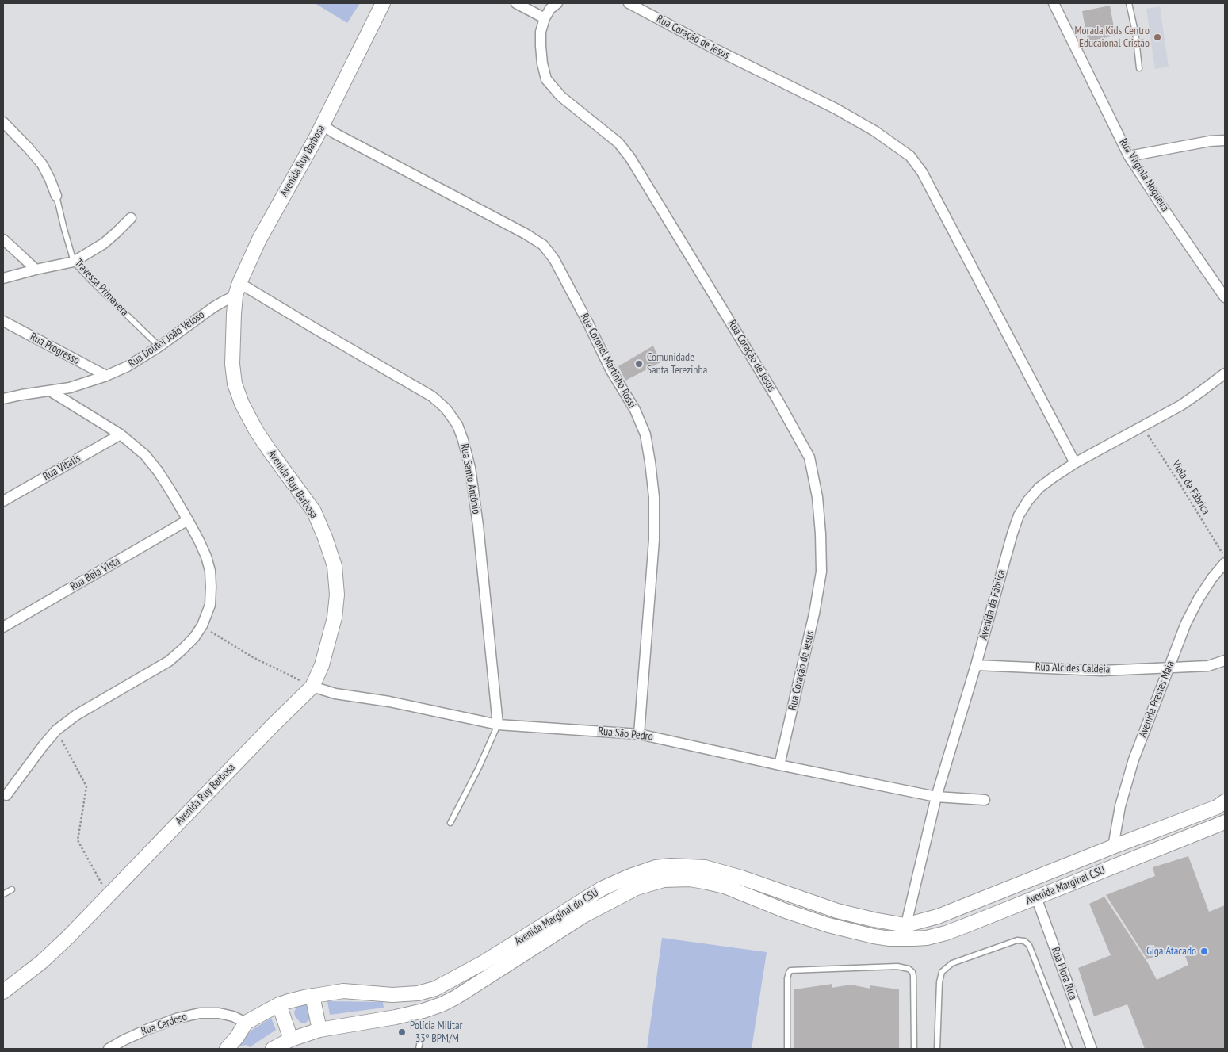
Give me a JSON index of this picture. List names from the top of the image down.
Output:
{
  "streets": {
    "main road": ["Avenida Ruy Barbosa", "Avenida Marginal CSU", "Avenida Marginal do CSU"],
    "street": [
      "Rua Coração de Jesus",
      "Rua Virgínia Nogueira",
      "Rua Doutor João Veloso",
      "Rua Progresso",
      "Rua Coronel Martinho Rossi",
      "Rua Vitalis",
      "Rua Santo Antônio",
      "Rua Bela Vista",
      "Avenida da Fábrica",
      "Rua Alcides Caldeia",
      "Avenida Prestes Maia",
      "Rua São Pedro",
      "Rua Flora Rica",
      "Rua Cardoso"
    ],
    "lane": ["Travessa Primavera"],
    "path": ["Viela da Fábrica"]
  },
  "crossings": [
    ["Rua Coração de Jesus", "Avenida da Fábrica"],
    ["Rua Coração de Jesus", "Rua São Pedro"],
    ["Avenida Ruy Barbosa", "Rua Doutor João Veloso"],
    ["Avenida Ruy Barbosa", "Rua Coronel Martinho Rossi"],
    ["Avenida Ruy Barbosa", "Rua Santo Antônio"],
    ["Avenida Ruy Barbosa", "Rua São Pedro"],
    ["Travessa Primavera", "Rua Doutor João Veloso"],
    ["Rua Doutor João Veloso", "Rua Progresso"],
    ["Rua Doutor João Veloso", "Rua Santo Antônio"],
    ["Rua Coronel Martinho Rossi", "Rua São Pedro"],
    ["Rua Santo Antônio", "Rua São Pedro"],
    ["Viela da Fábrica", "Avenida da Fábrica"],
    ["Avenida da Fábrica", "Rua Alcides Caldeia"],
    ["Avenida da Fábrica", "Rua São Pedro"],
    ["Avenida da Fábrica", "Avenida Marginal CSU"],
    ["Avenida da Fábrica", "Avenida Marginal do CSU"],
    ["Rua Alcides Caldeia", "Avenida Prestes Maia"],
    ["Avenida Prestes Maia", "Avenida Marginal CSU"],
    ["Avenida Marginal CSU", "Avenida Marginal do CSU"],
    ["Avenida Marginal CSU", "Rua Flora Rica"],
    ["Avenida Marginal do CSU", "Rua Cardoso"]
  ],
  "places": [
    "Morada Kids Centro Educaional Cristão",
    "Comunidade Santa Terezinha",
    "Giga Atacado",
    "Polícia Militar - 33º BPM/M"
  ]
}
